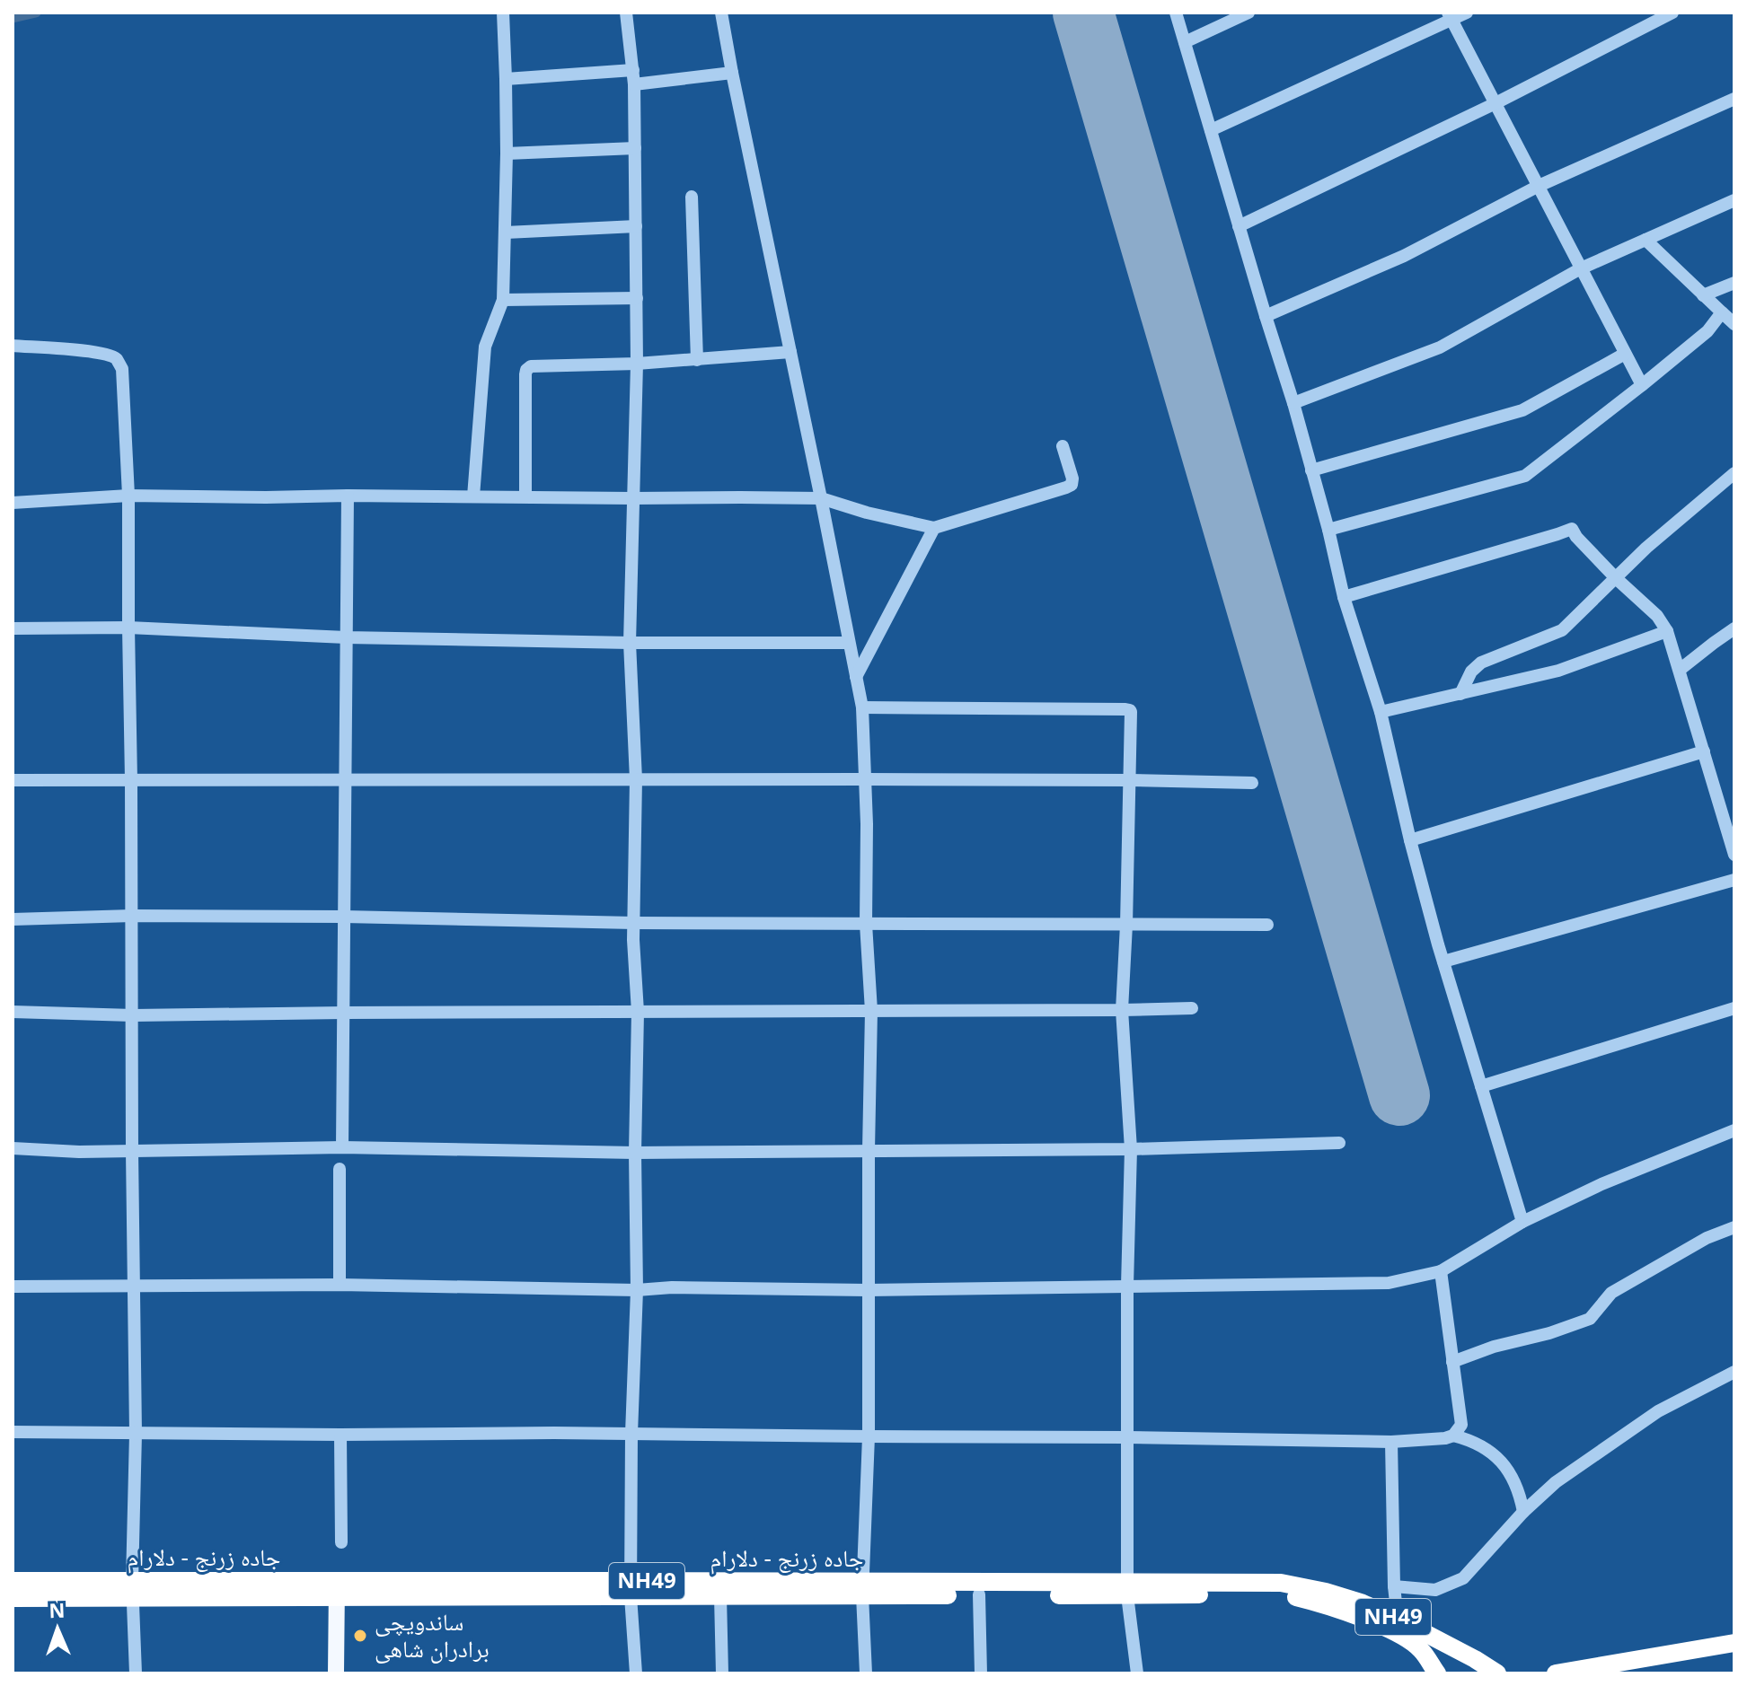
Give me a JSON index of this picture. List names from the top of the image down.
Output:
{
  "streets": {
    "highway": ["جاده زرنج - دلارام", "NH49"]
  },
  "places": ["ساندویچی برادران شاهی"],
  "north": "top"
}
